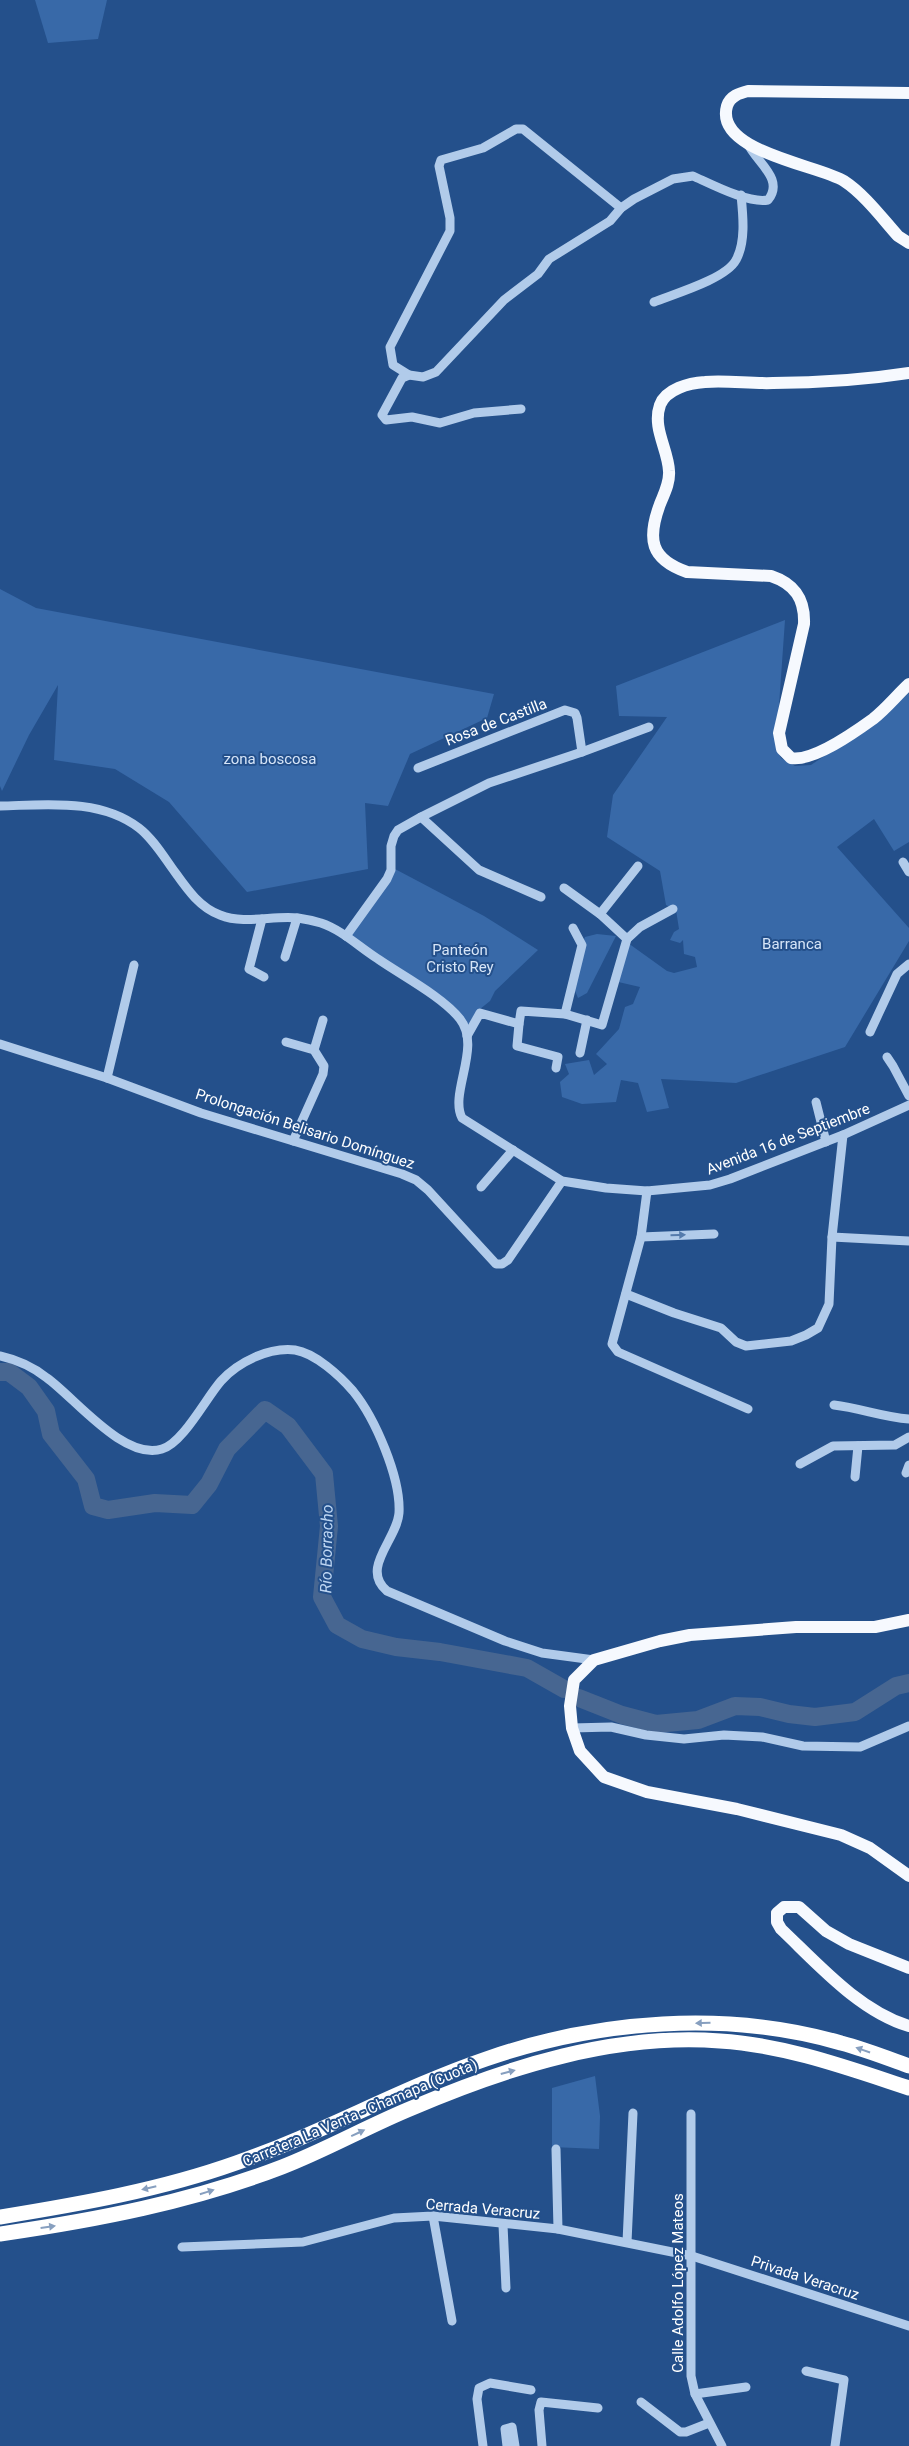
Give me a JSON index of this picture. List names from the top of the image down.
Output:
{
  "streets": {
    "highway": ["Carretera La Venta - Chamapa (Cuota)"],
    "street": [
      "Rosa de Castilla",
      "Prolongación Belisario Domínguez",
      "Avenida 16 de Septiembre",
      "Cerrada Veracruz",
      "Privada Veracruz",
      "Calle Adolfo López Mateos"
    ]
  },
  "crossings": [
    ["Prolongación Belisario Domínguez", "Avenida 16 de Septiembre"],
    ["Cerrada Veracruz", "Privada Veracruz"],
    ["Cerrada Veracruz", "Calle Adolfo López Mateos"],
    ["Privada Veracruz", "Calle Adolfo López Mateos"]
  ],
  "water": ["Río Borracho"],
  "parks": ["zona boscosa", "Barranca", "Panteón Cristo Rey"]
}
